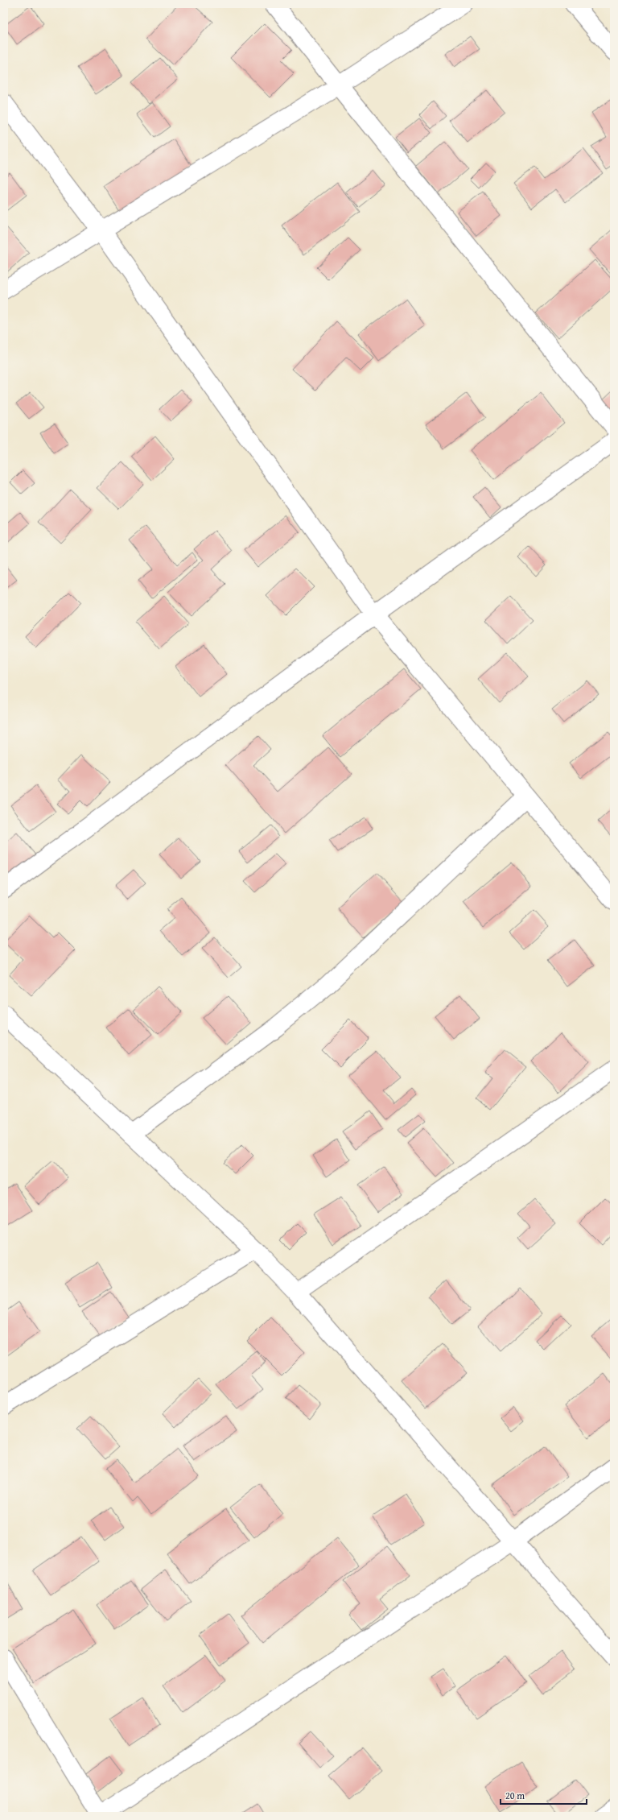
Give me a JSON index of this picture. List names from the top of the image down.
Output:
{
  "scale_bar": "20 m"
}
